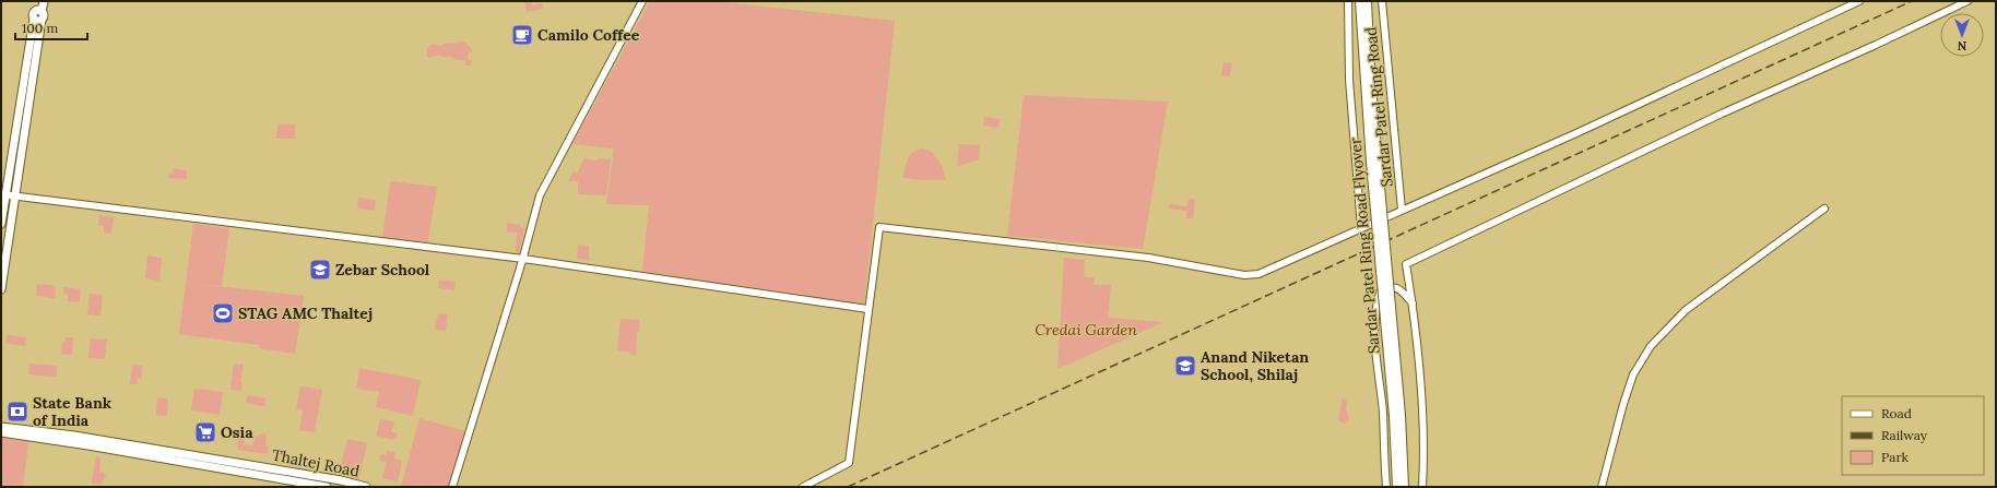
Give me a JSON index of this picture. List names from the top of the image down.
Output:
{
  "streets": {
    "highway": ["Sardar Patel Ring Road Flyover"],
    "main road": ["Thaltej Road"],
    "street": ["Sardar Patel Ring Road"]
  },
  "parks": ["Credai Garden"],
  "places": {
    "cafe": ["Camilo Coffee"],
    "school or university": ["Zebar School", "Anand Niketan School, Shilaj"],
    "sports": ["STAG AMC Thaltej"],
    "bank": ["State Bank of India"],
    "supermarket": ["Osia"]
  },
  "legend": ["Road", "Railway", "Park"],
  "scale_bar": "100 m",
  "north": "bottom"
}
